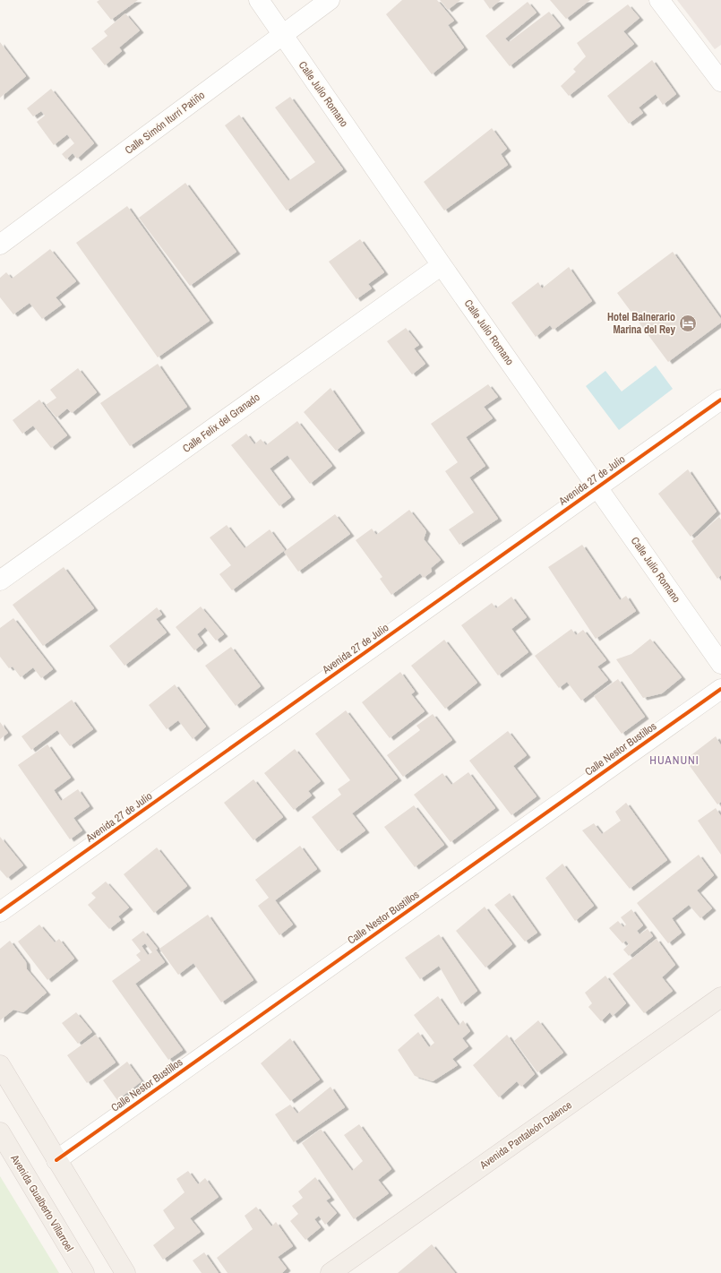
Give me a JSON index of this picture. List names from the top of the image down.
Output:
{
  "streets": {
    "main road": ["Avenida Pantaleón Dalence", "Avenida Gualberto Villarroel"],
    "street": [
      "Calle Julio Romano",
      "Calle Simón Iturri Patiño",
      "Calle Felix del Granado",
      "Avenida 27 de Julio",
      "Calle Nestor Bustillos"
    ]
  },
  "crossings": [
    ["Calle Julio Romano", "Calle Simón Iturri Patiño"],
    ["Calle Julio Romano", "Calle Felix del Granado"],
    ["Calle Julio Romano", "Avenida 27 de Julio"]
  ],
  "districts": ["HUANUNI"],
  "places": {
    "hotel": ["Hotel Balnerario Marina del Rey"]
  }
}
